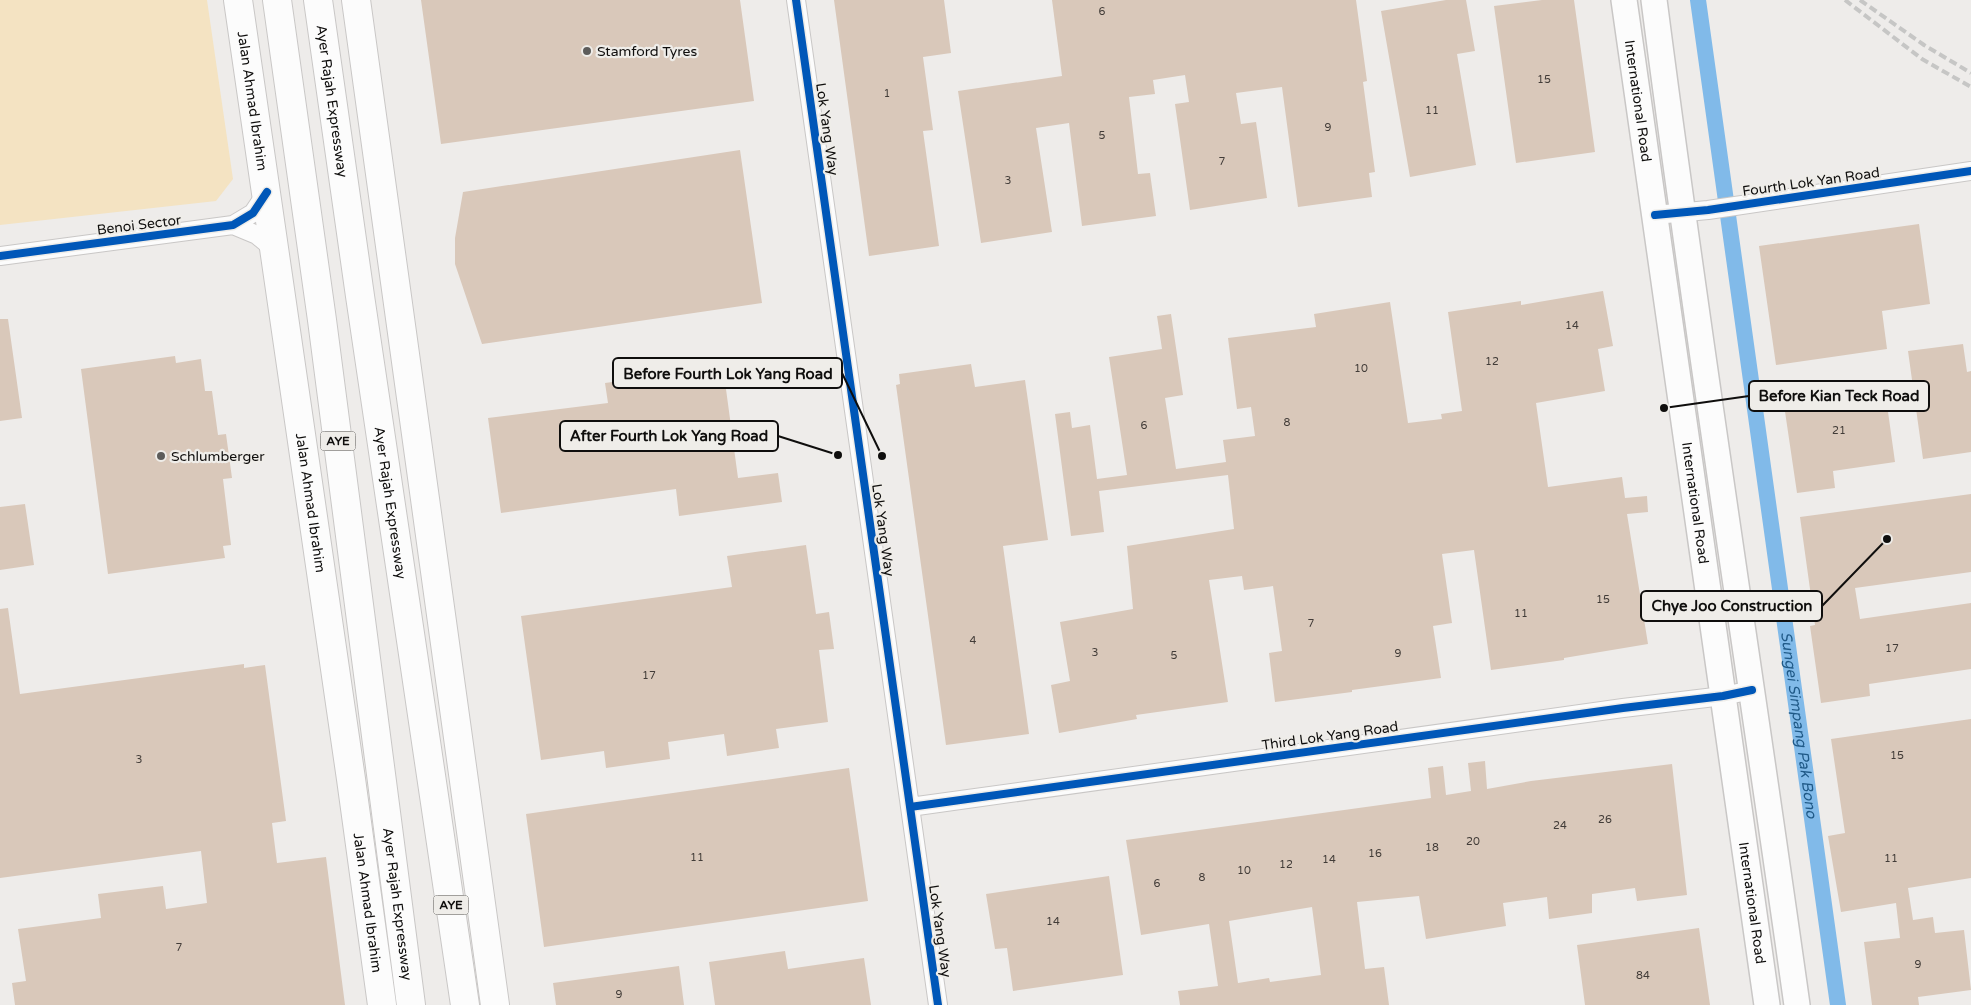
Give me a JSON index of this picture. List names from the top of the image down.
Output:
{
  "streets": {
    "main road": [
      "International Road",
      "Jalan Ahmad Ibrahim",
      "Ayer Rajah Expressway",
      "AYE"
    ],
    "street": [
      "Lok Yang Way",
      "Fourth Lok Yan Road",
      "Benoi Sector",
      "Third Lok Yang Road"
    ]
  },
  "crossings": [
    ["International Road", "Fourth Lok Yan Road"],
    ["International Road", "Third Lok Yang Road"],
    ["Jalan Ahmad Ibrahim", "Benoi Sector"],
    ["Lok Yang Way", "Third Lok Yang Road"]
  ],
  "water": ["Sungei Simpang Pak Bono"],
  "places": [
    "Stamford Tyres",
    "Before Kian Teck Road",
    "After Fourth Lok Yang Road",
    "Schlumberger",
    "Before Fourth Lok Yang Road",
    "Chye Joo Construction"
  ],
  "house_numbers": [
    "6",
    "15",
    "1",
    "11",
    "9",
    "5",
    "7",
    "3",
    "14",
    "12",
    "10",
    "8",
    "6",
    "21",
    "15",
    "11",
    "7",
    "4",
    "17",
    "3",
    "9",
    "5",
    "17",
    "15",
    "3",
    "26",
    "24",
    "20",
    "18",
    "16",
    "11",
    "11",
    "14",
    "12",
    "10",
    "8",
    "6",
    "14",
    "7",
    "9",
    "84",
    "9"
  ]
}
